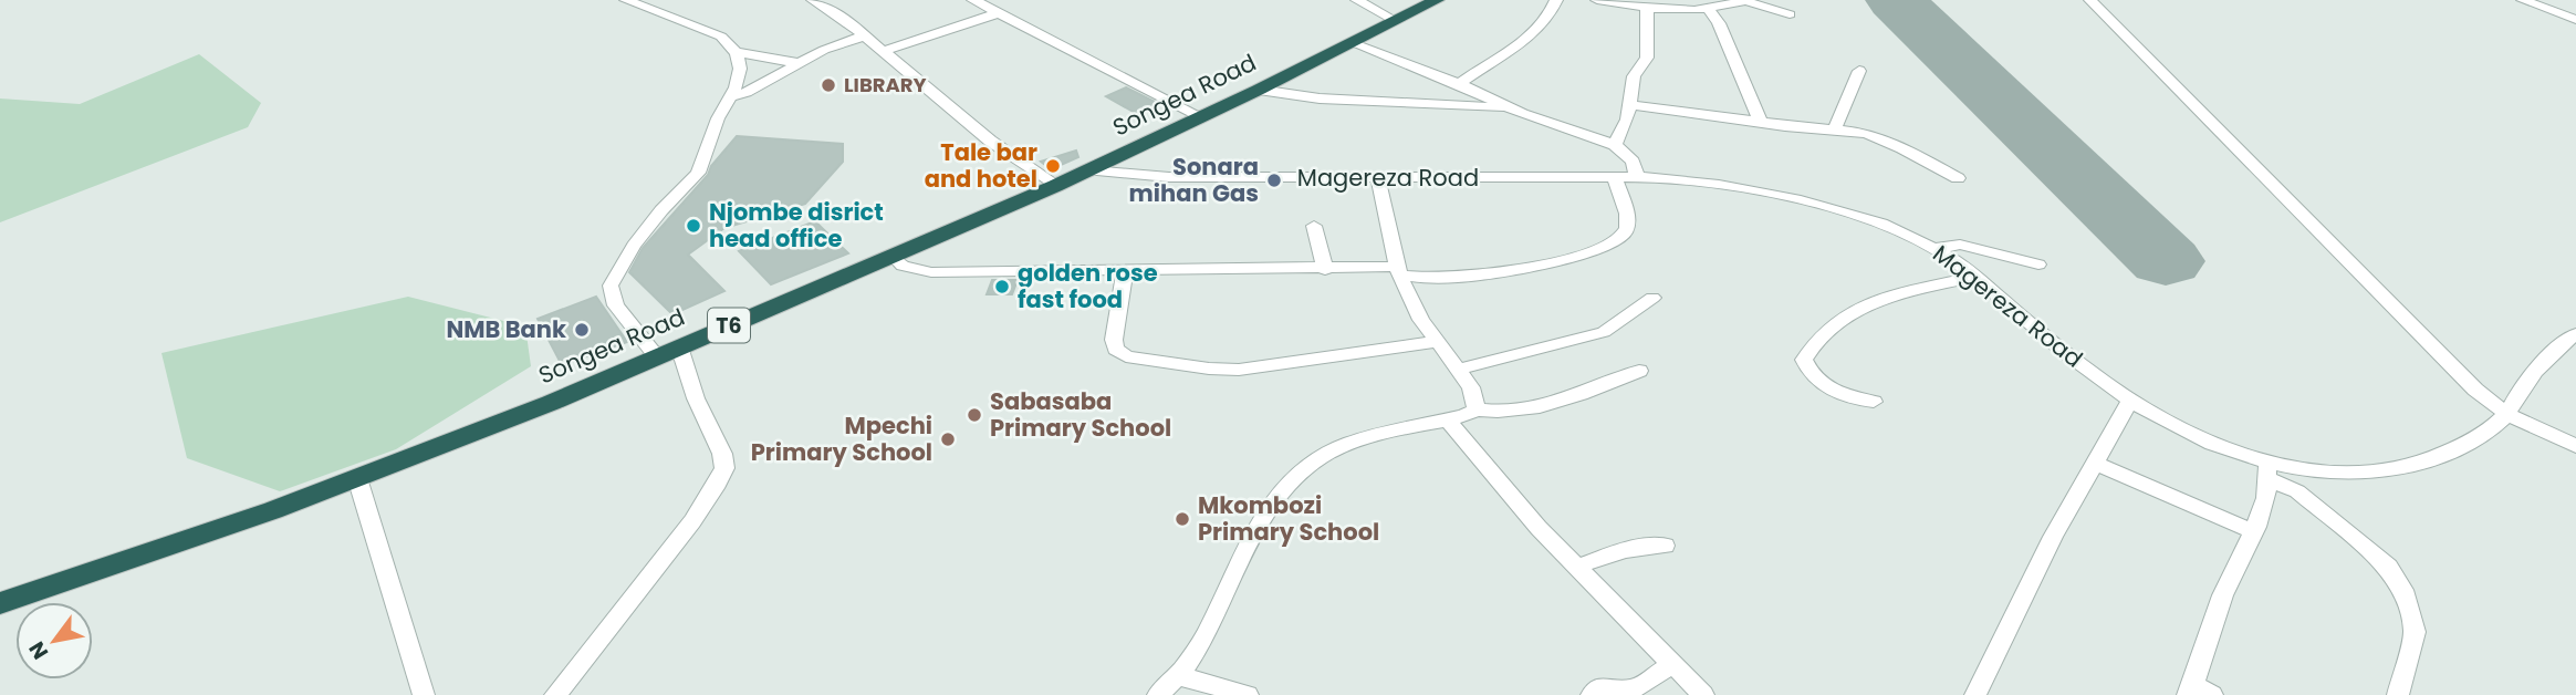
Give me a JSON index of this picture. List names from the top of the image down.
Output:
{
  "streets": {
    "highway": ["Songea Road", "T6"],
    "street": ["Magereza Road"]
  },
  "crossings": [
    ["Songea Road", "Magereza Road"]
  ],
  "places": [
    "LIBRARY",
    "Tale bar and hotel",
    "Sonara mihan Gas",
    "Njombe disrict head office",
    "golden rose fast food",
    "NMB Bank",
    "Sabasaba Primary School",
    "Mpechi Primary School",
    "Mkombozi Primary School"
  ],
  "north": "bottom left"
}
